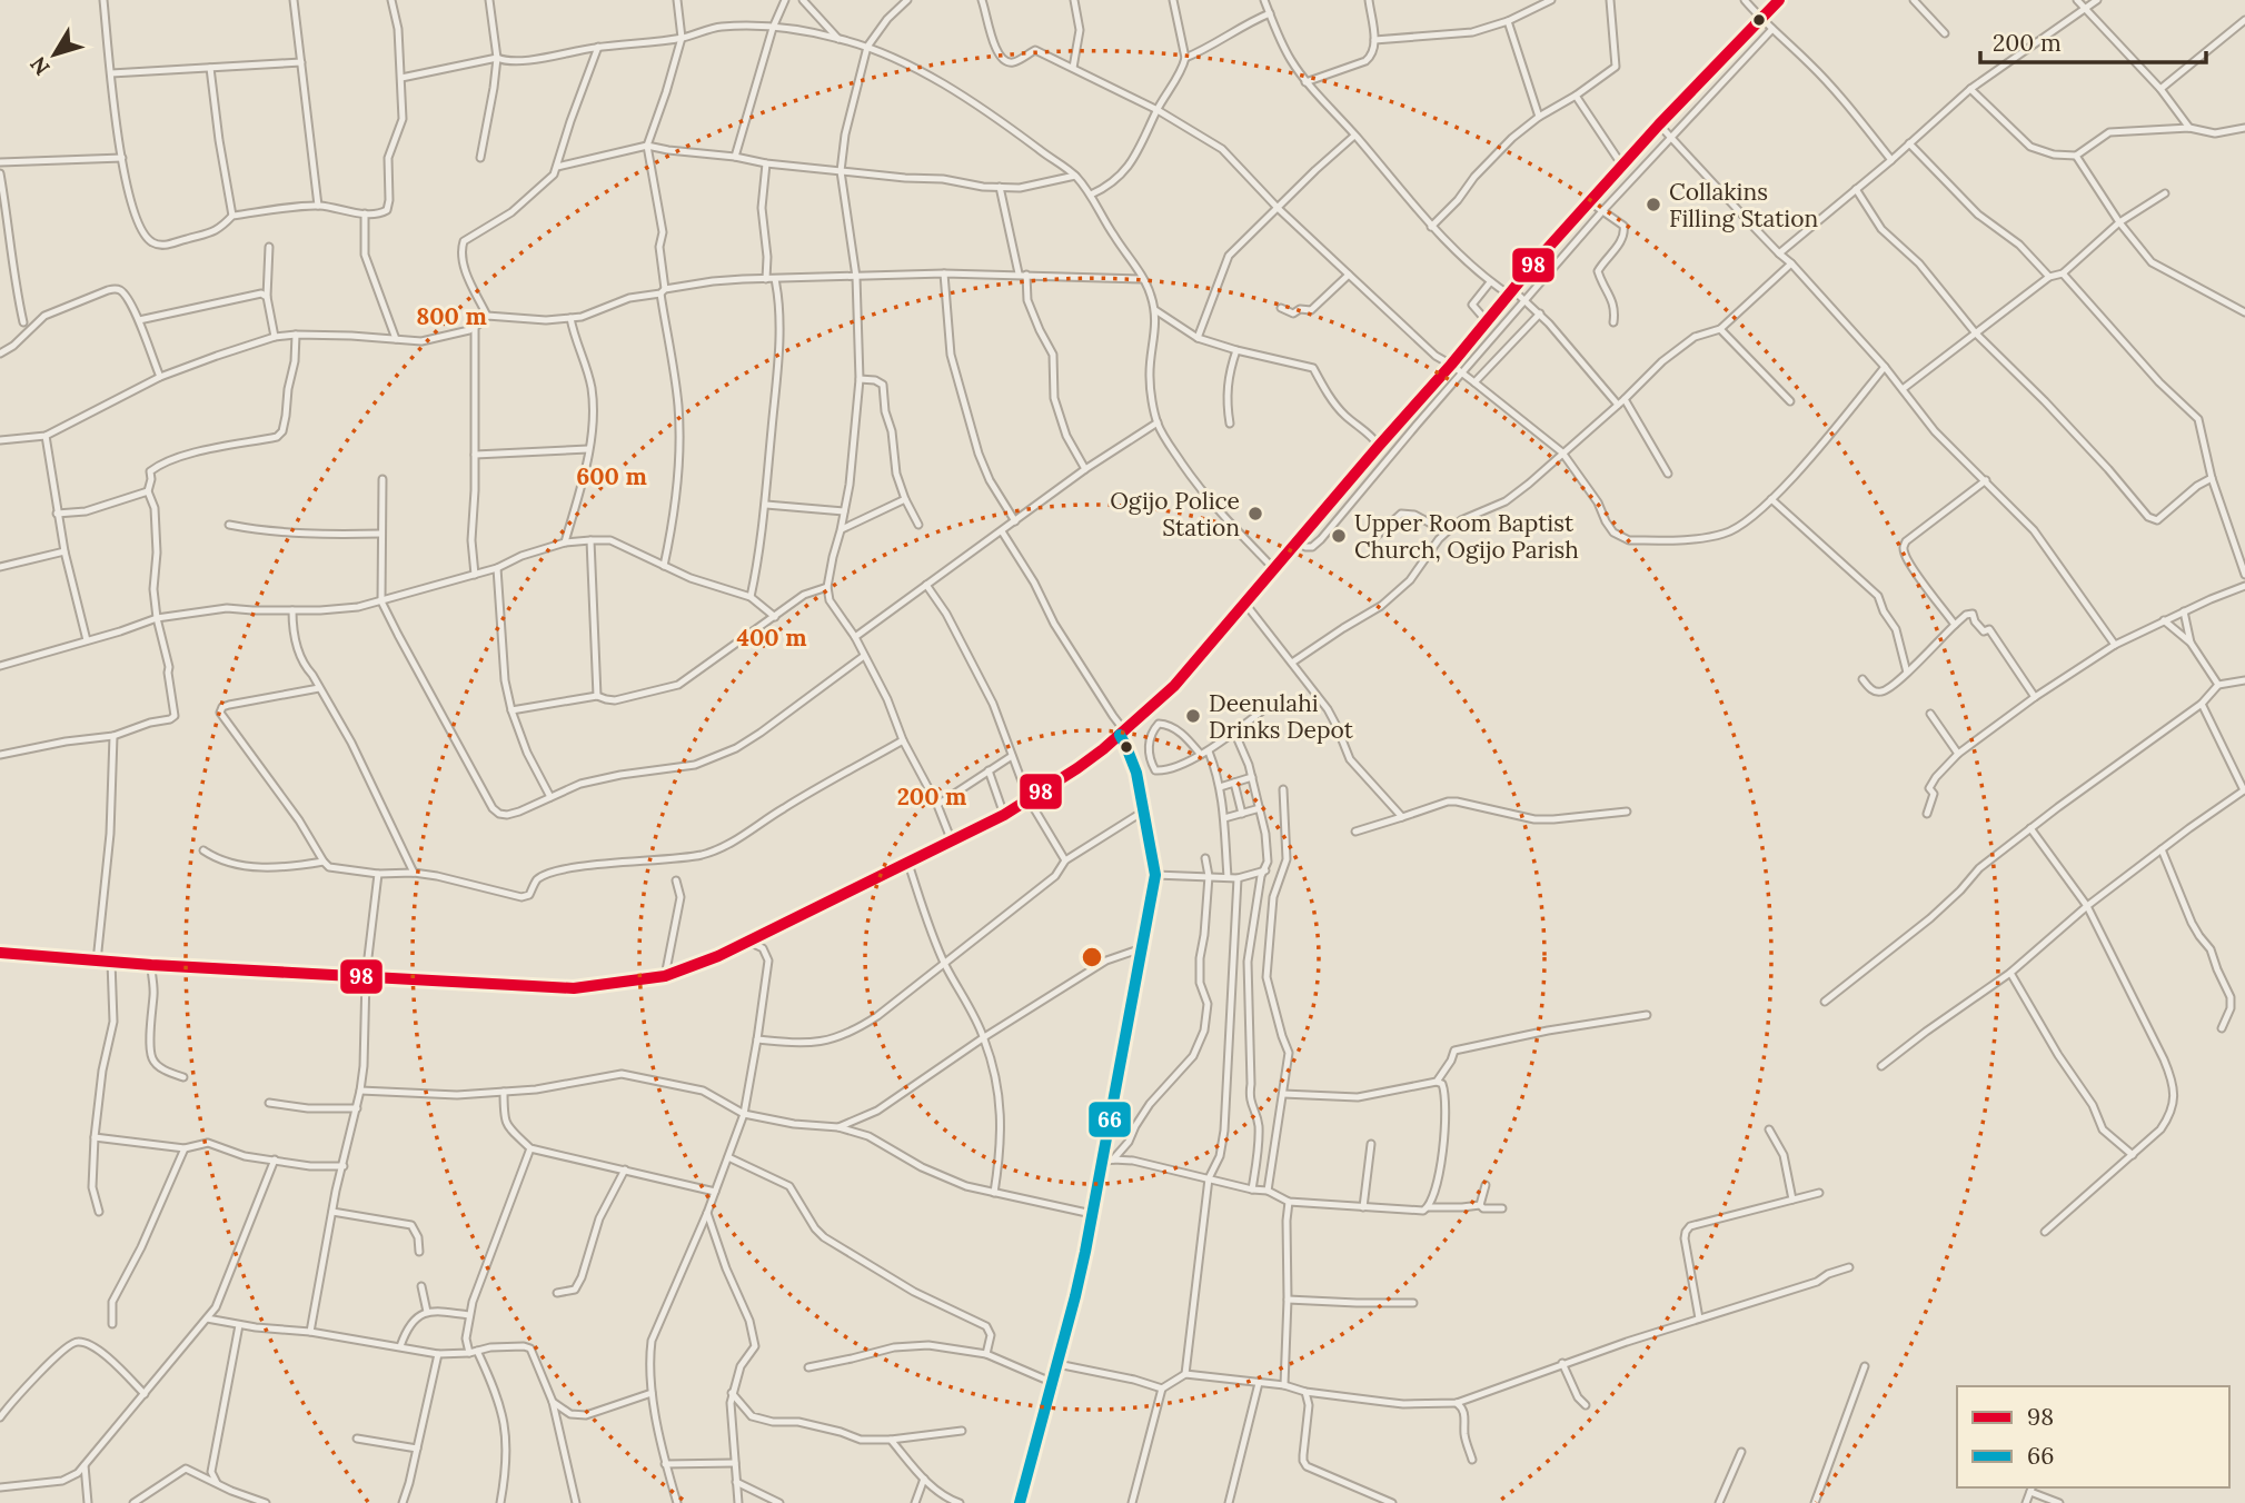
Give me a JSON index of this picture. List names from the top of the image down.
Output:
{
  "places": [
    "Collakins Filling Station",
    "Ogijo Police Station",
    "Upper Room Baptist Church, Ogijo Parish",
    "Deenulahi Drinks Depot"
  ],
  "lines": ["transit line 98", "transit line 66"],
  "legend": ["98", "66"],
  "scale_bar": "200 m",
  "north": "bottom left",
  "rings": [
    "800 m",
    "600 m",
    "400 m",
    "200 m"
  ]
}
